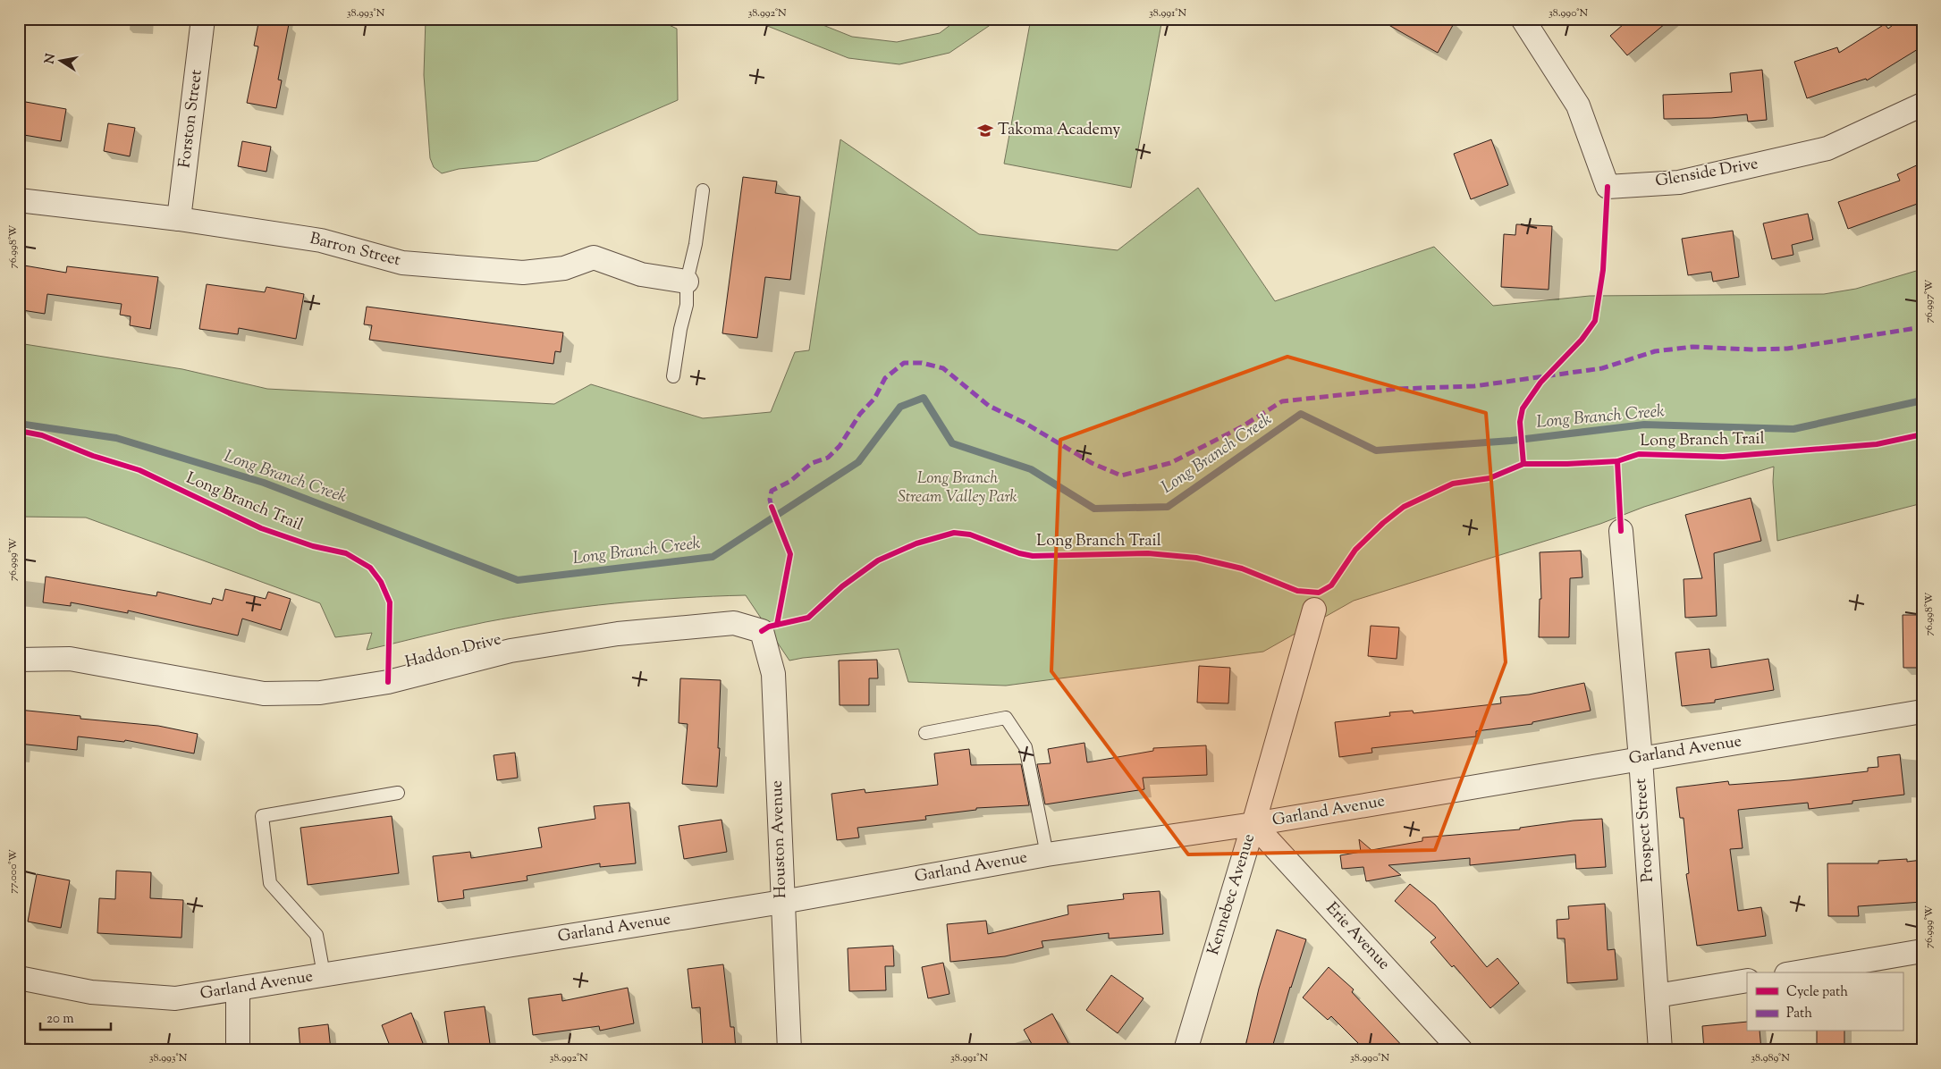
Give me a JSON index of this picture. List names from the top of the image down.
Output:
{
  "streets": {
    "street": [
      "Forston Street",
      "Glenside Drive",
      "Barron Street",
      "Haddon Drive",
      "Garland Avenue",
      "Prospect Street",
      "Houston Avenue",
      "Kennebec Avenue",
      "Erie Avenue"
    ],
    "cycle path": ["Long Branch Trail"]
  },
  "crossings": [
    ["Forston Street", "Barron Street"],
    ["Haddon Drive", "Houston Avenue"],
    ["Garland Avenue", "Prospect Street"],
    ["Garland Avenue", "Houston Avenue"],
    ["Garland Avenue", "Kennebec Avenue"],
    ["Garland Avenue", "Erie Avenue"],
    ["Kennebec Avenue", "Erie Avenue"]
  ],
  "water": ["Long Branch Creek"],
  "parks": ["Long Branch Stream Valley Park"],
  "places": {
    "school or university": ["Takoma Academy"]
  },
  "legend": ["Cycle path", "Path"],
  "scale_bar": "20 m",
  "north": "left",
  "coordinates": [
    "38.993°N",
    "38.992°N",
    "38.991°N",
    "38.990°N",
    "76.998°W",
    "76.997°W",
    "76.999°W",
    "77.000°W",
    "38.989°N"
  ]
}
